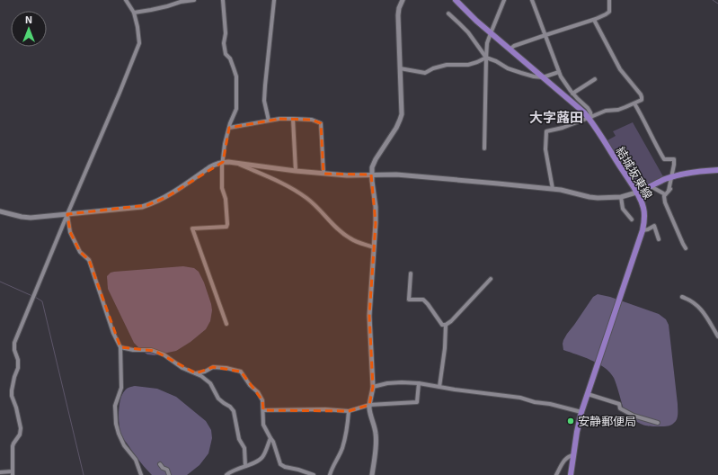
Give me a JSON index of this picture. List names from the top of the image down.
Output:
{
  "streets": {
    "main road": ["結城坂東線"]
  },
  "districts": ["大字蕗田"],
  "places": ["安静郵便局"],
  "north": "top"
}
